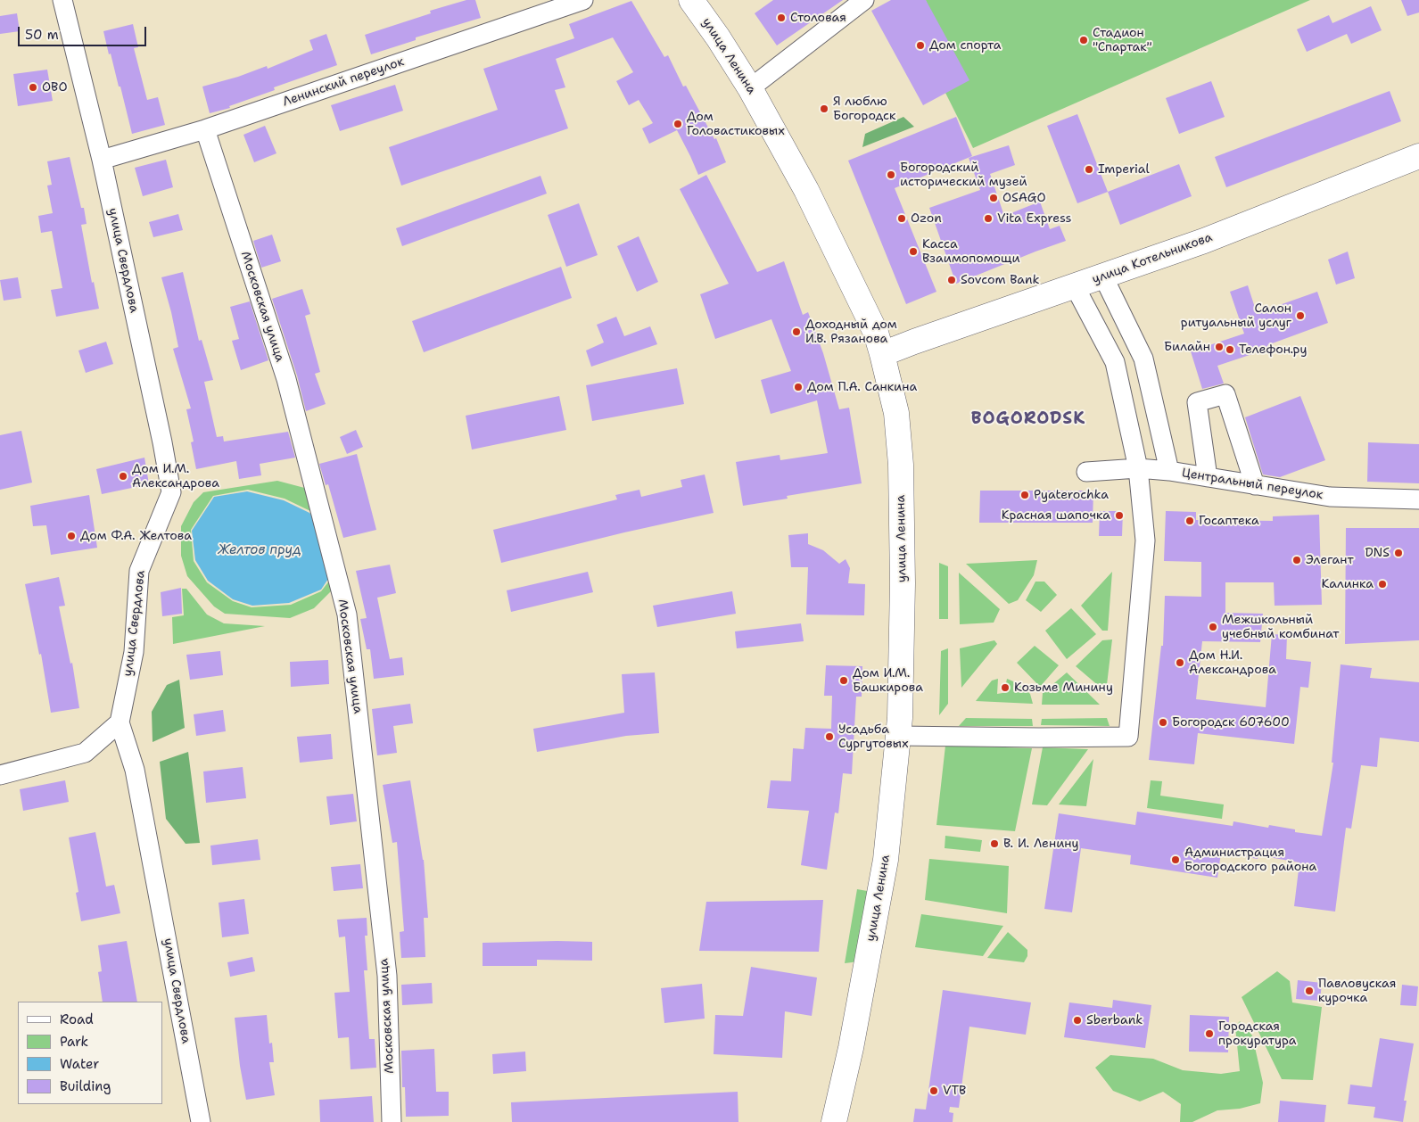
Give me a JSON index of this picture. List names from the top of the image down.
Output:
{
  "streets": {
    "main road": ["улица Ленина", "улица Котельникова"],
    "street": [
      "Ленинский переулок",
      "улица Свердлова",
      "Московская улица",
      "Центральный переулок"
    ]
  },
  "crossings": [
    ["улица Ленина", "улица Котельникова"],
    ["Ленинский переулок", "улица Свердлова"],
    ["Ленинский переулок", "Московская улица"]
  ],
  "districts": ["BOGORODSK"],
  "water": ["Желтов пруд"],
  "places": [
    "Столовая",
    "Стадион \"Спартак\"",
    "Дом спорта",
    "ОВО",
    "Я люблю Богородск",
    "Дом Головастиковых",
    "Imperial",
    "Богородский исторический музей",
    "OSAGO",
    "Ozon",
    "Vita Express",
    "Касса Взаимопомощи",
    "Sovcom Bank",
    "Салон ритуальный услуг",
    "Доходный дом И.В. Рязанова",
    "Билайн",
    "Телефон.ру",
    "Дом П.А. Санкина",
    "Дом И.М. Александрова",
    "Pyaterochka",
    "Красная шапочка",
    "Госаптека",
    "Дом Ф.А. Желтова",
    "DNS",
    "Элегант",
    "Калинка",
    "Межшкольный учебный комбинат",
    "Дом Н.И. Александрова",
    "Дом И.М. Башкирова",
    "Козьме Минину",
    "Богородск 607600",
    "Усадьба Сургутовых",
    "В. И. Ленину",
    "Администрация Богородского района",
    "Павловуская курочка",
    "Sberbank",
    "Городская прокуратура",
    "VTB"
  ],
  "legend": [
    "Road",
    "Park",
    "Water",
    "Building"
  ],
  "scale_bar": "50 m"
}
